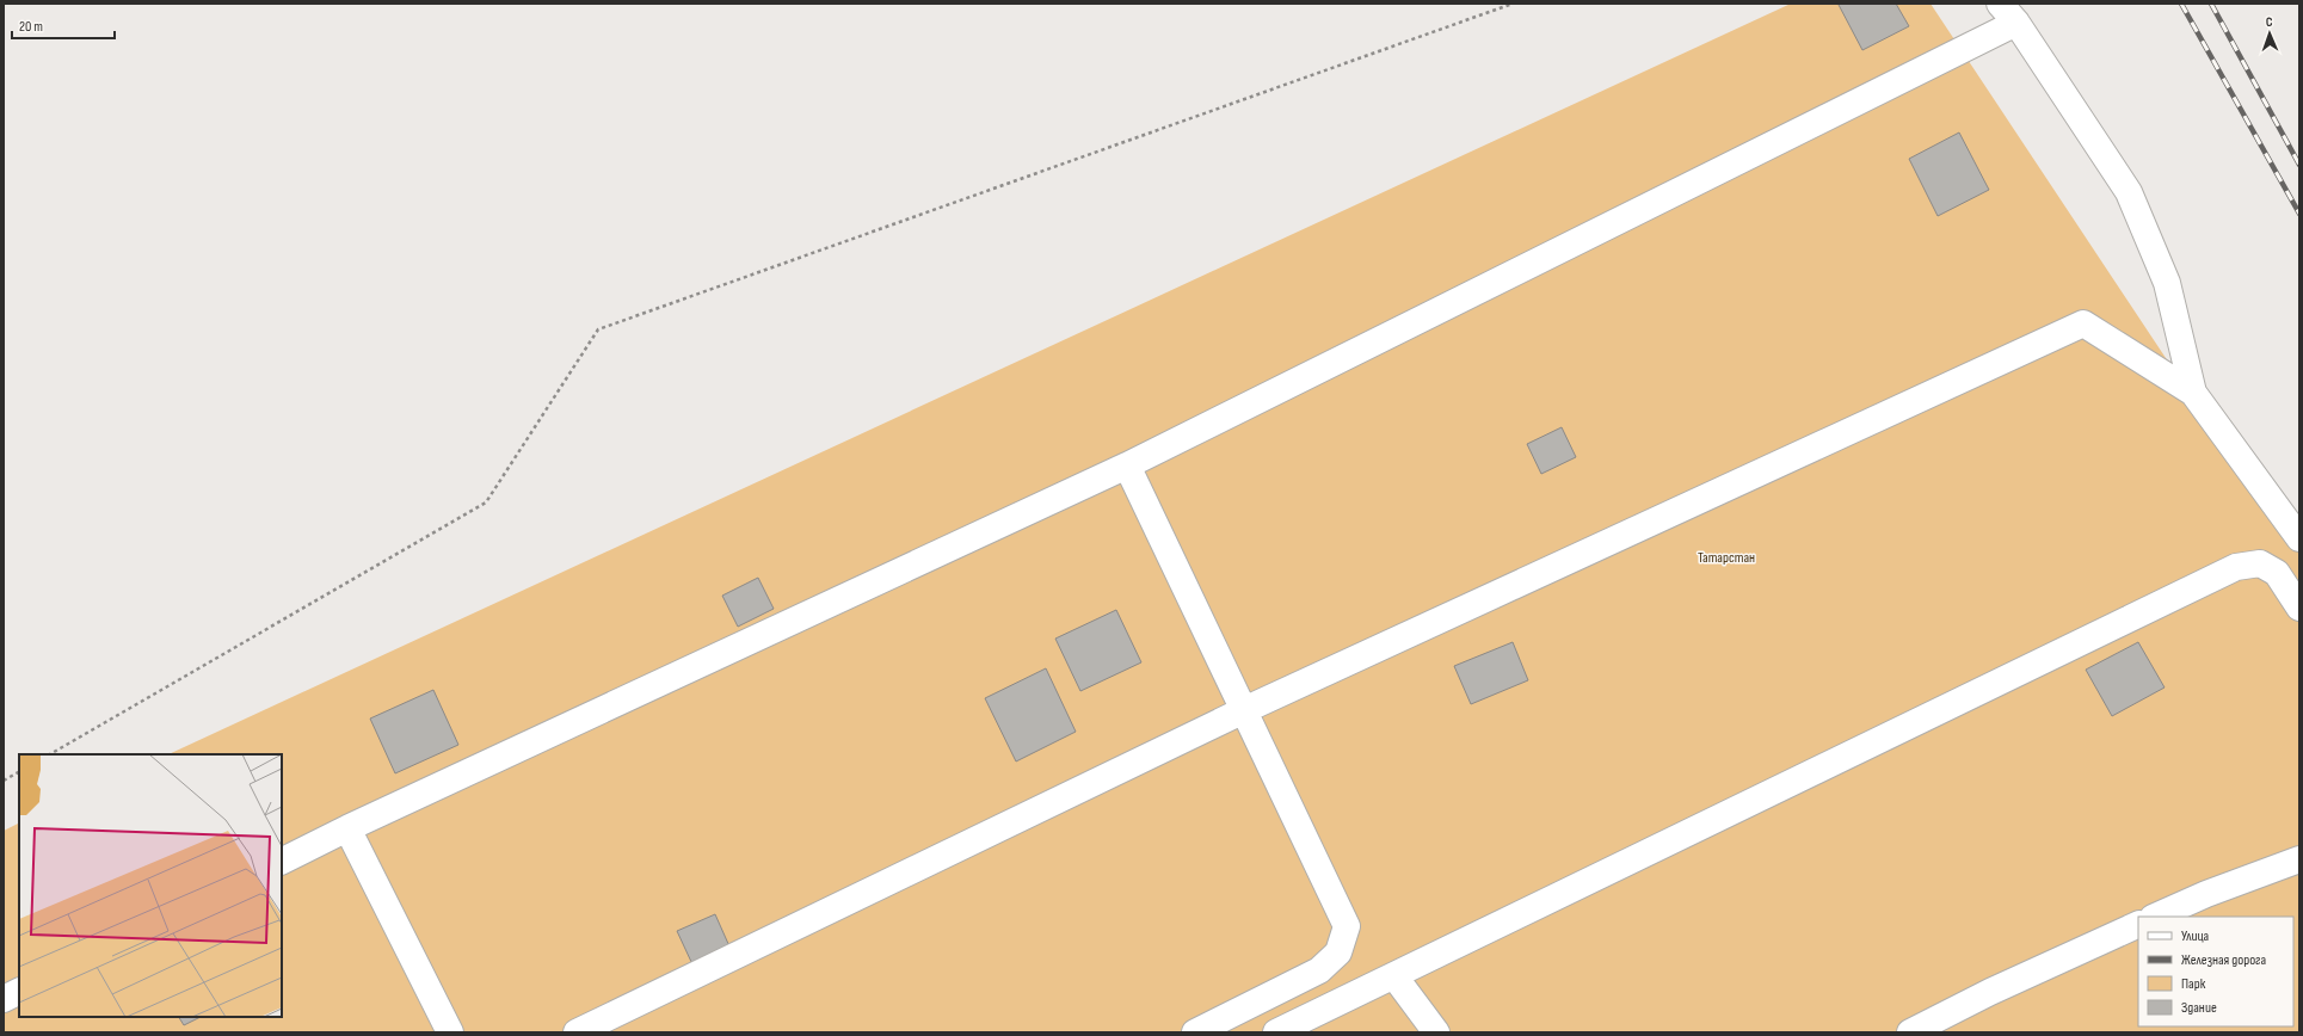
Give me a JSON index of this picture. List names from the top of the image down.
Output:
{
  "parks": ["Татарстан"],
  "legend": [
    "Улица",
    "Железная дорога",
    "Парк",
    "Здание"
  ],
  "scale_bar": "20 m",
  "north": "top"
}
